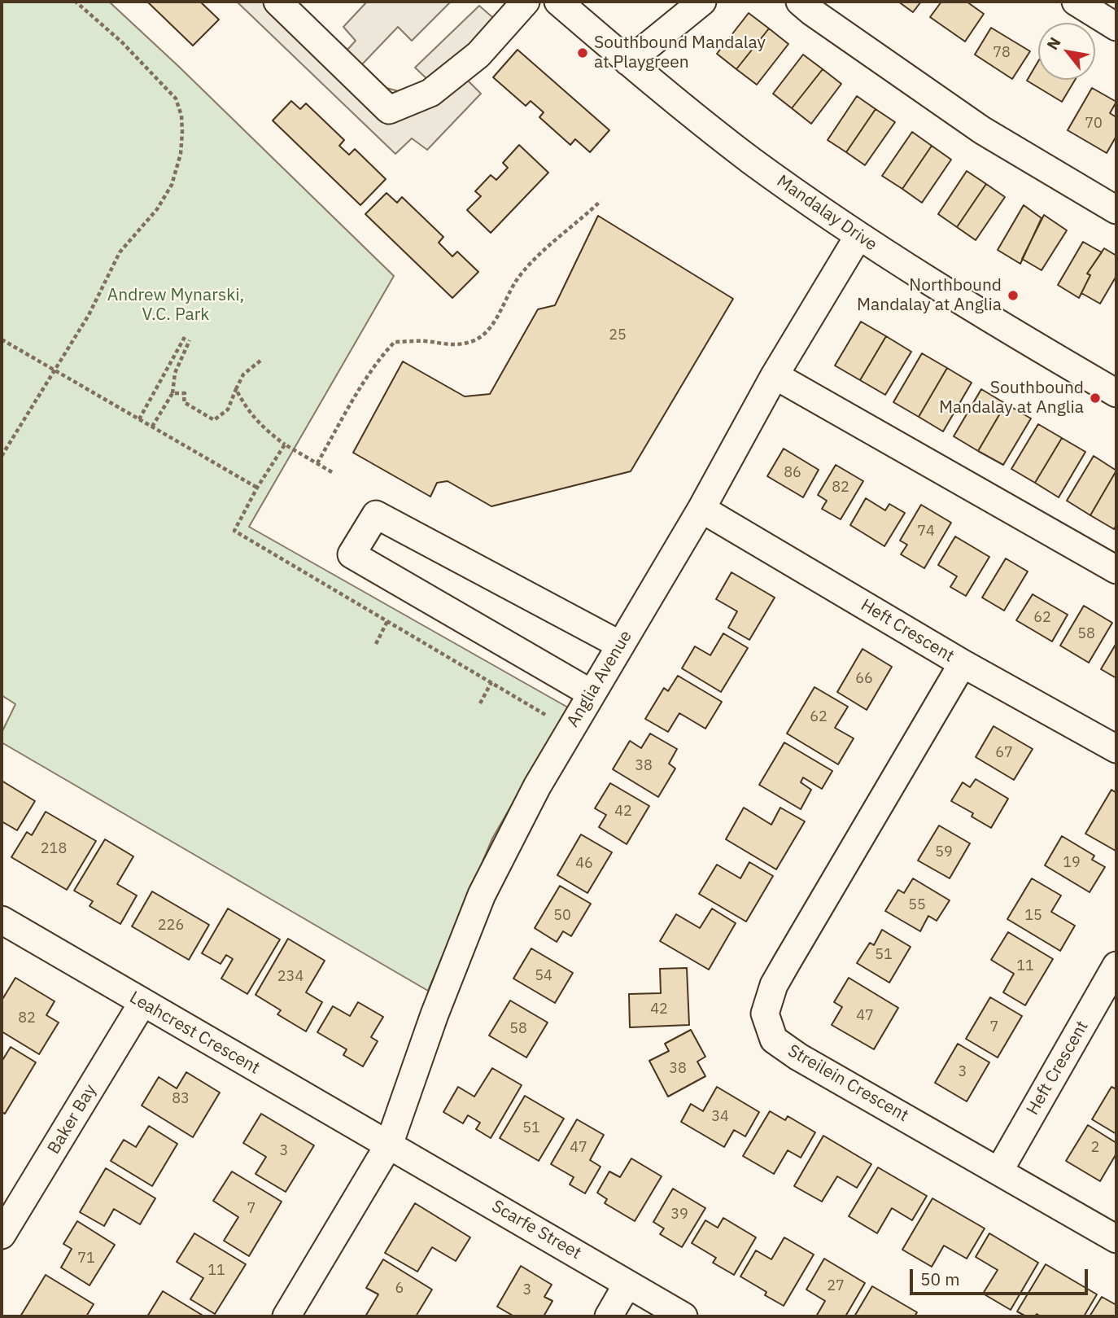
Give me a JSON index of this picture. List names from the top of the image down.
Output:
{
  "streets": {
    "street": [
      "Mandalay Drive",
      "Heft Crescent",
      "Anglia Avenue",
      "Leahcrest Crescent",
      "Streilein Crescent",
      "Baker Bay",
      "Scarfe Street"
    ]
  },
  "crossings": [
    ["Mandalay Drive", "Anglia Avenue"],
    ["Heft Crescent", "Anglia Avenue"],
    ["Heft Crescent", "Streilein Crescent"],
    ["Anglia Avenue", "Leahcrest Crescent"],
    ["Anglia Avenue", "Scarfe Street"],
    ["Leahcrest Crescent", "Baker Bay"],
    ["Leahcrest Crescent", "Scarfe Street"]
  ],
  "parks": ["Andrew Mynarski, V.C. Park"],
  "places": ["Southbound Mandalay at Playgreen", "Northbound Mandalay at Anglia", "Southbound Mandalay at Anglia"],
  "house_numbers": [
    "78",
    "70",
    "25",
    "86",
    "82",
    "74",
    "62",
    "58",
    "66",
    "62",
    "67",
    "38",
    "42",
    "218",
    "59",
    "19",
    "46",
    "55",
    "50",
    "15",
    "226",
    "51",
    "11",
    "54",
    "234",
    "42",
    "47",
    "82",
    "7",
    "58",
    "38",
    "3",
    "83",
    "34",
    "51",
    "47",
    "2",
    "3",
    "7",
    "39",
    "71",
    "11",
    "27",
    "6",
    "3"
  ],
  "scale_bar": "50 m",
  "north": "top left"
}
